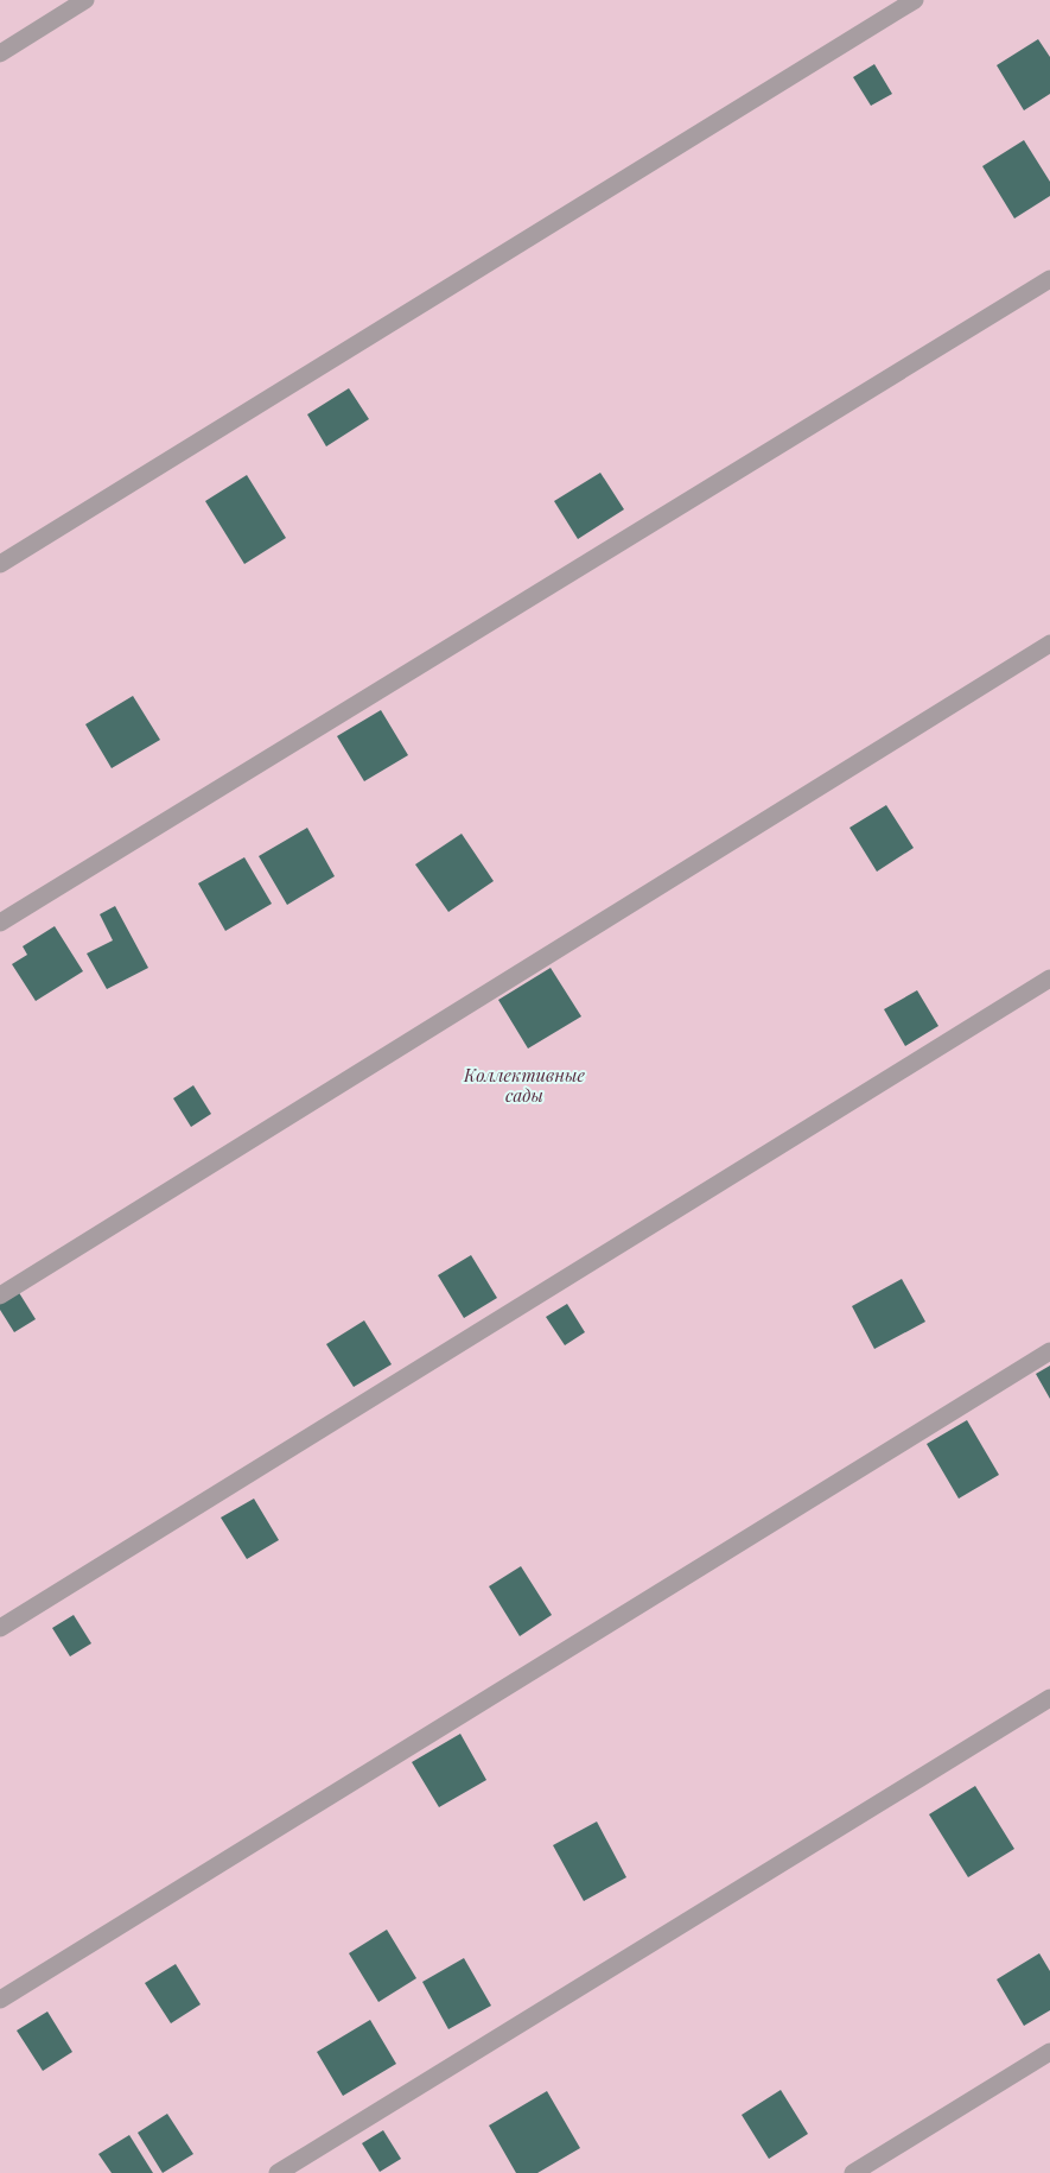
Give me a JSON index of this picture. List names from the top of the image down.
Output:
{
  "parks": ["Коллективные сады"]
}
